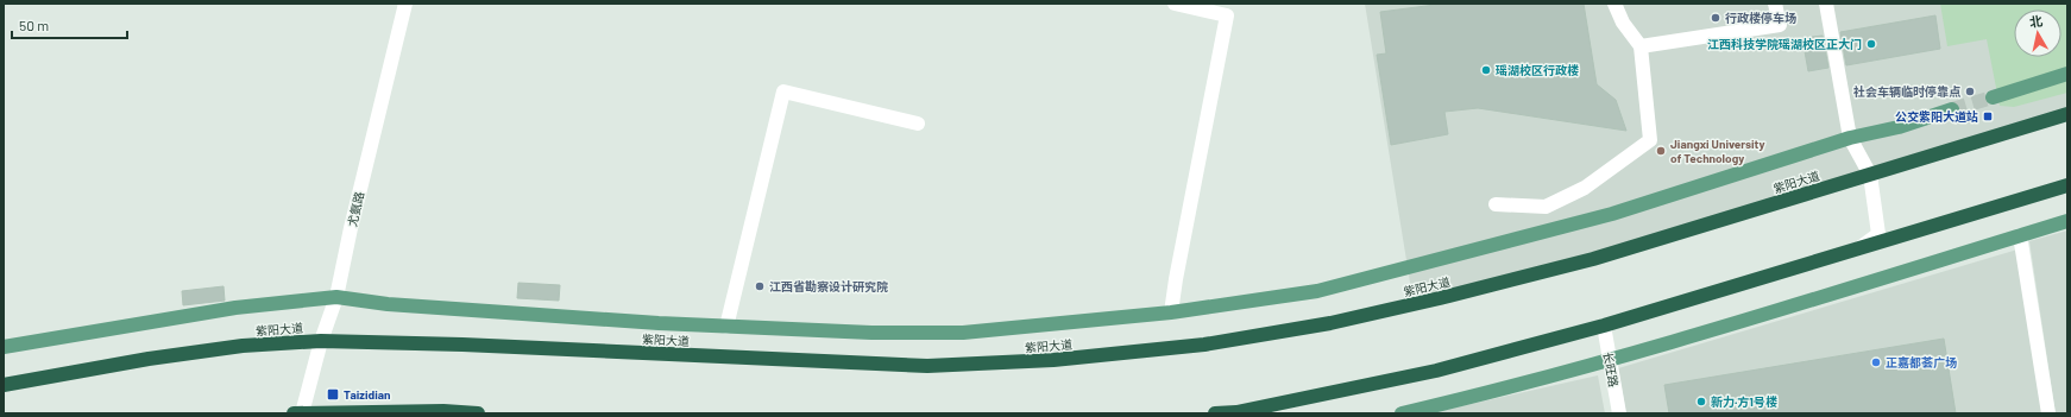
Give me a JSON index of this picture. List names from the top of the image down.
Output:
{
  "streets": {
    "highway": ["紫阳大道"],
    "street": ["尤氨路", "长旺路"]
  },
  "crossings": [
    ["紫阳大道", "尤氨路"]
  ],
  "places": {
    "other": [
      "行政楼停车场",
      "江西科技学院瑶湖校区正大门",
      "瑶湖校区行政楼",
      "社会车辆临时停靠点",
      "Jiangxi University of Technology",
      "江西省勘察设计研究院",
      "正嘉都荟广场",
      "新力·方1号楼"
    ],
    "transit": ["公交紫阳大道站", "Taizidian"]
  },
  "scale_bar": "50 m",
  "north": "top"
}
